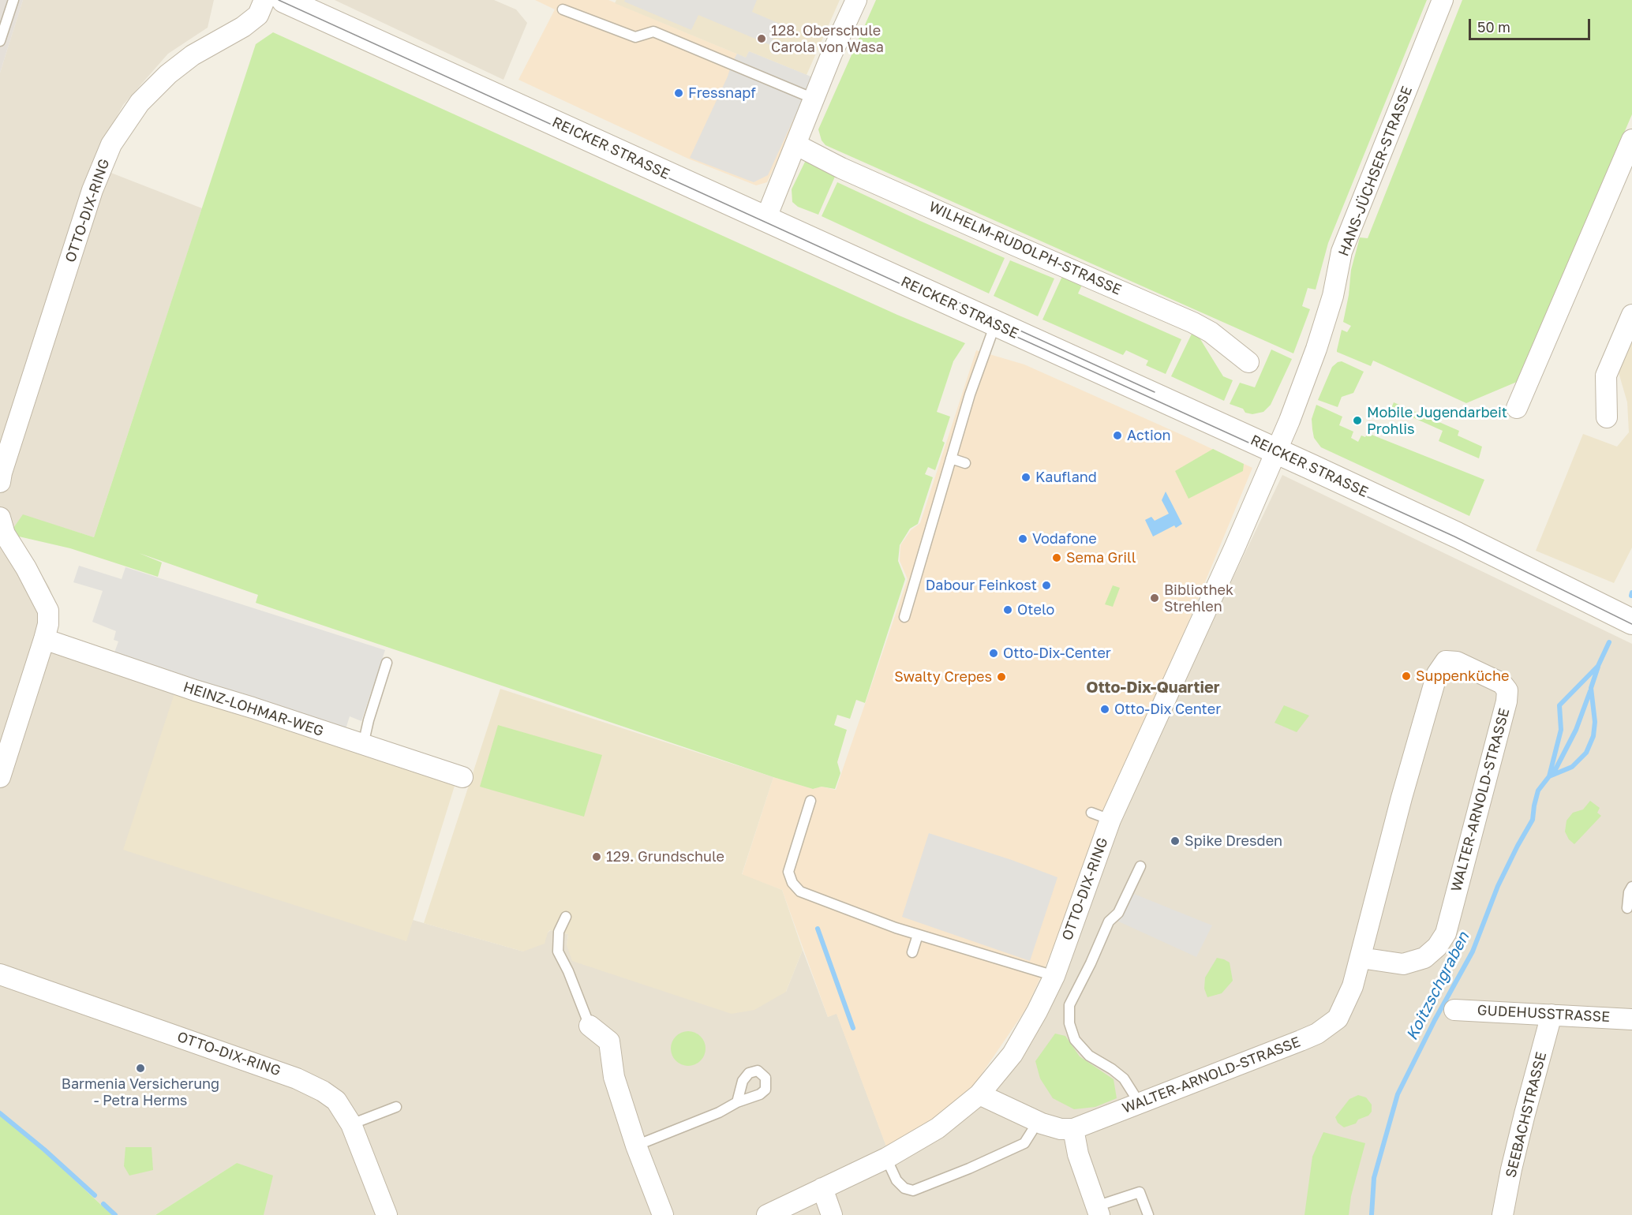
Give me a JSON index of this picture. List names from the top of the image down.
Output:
{
  "streets": {
    "street": [
      "REICKER STRASSE",
      "HANS-JÜCHSER-STRASSE",
      "OTTO-DIX-RING",
      "WILHELM-RUDOLPH-STRASSE",
      "HEINZ-LOHMAR-WEG",
      "WALTER-ARNOLD-STRASSE",
      "GUDEHUSSTRASSE",
      "SEEBACHSTRASSE"
    ]
  },
  "crossings": [
    ["REICKER STRASSE", "HANS-JÜCHSER-STRASSE"],
    ["REICKER STRASSE", "OTTO-DIX-RING"],
    ["HANS-JÜCHSER-STRASSE", "OTTO-DIX-RING"],
    ["GUDEHUSSTRASSE", "SEEBACHSTRASSE"]
  ],
  "districts": ["Otto-Dix-Quartier"],
  "water": ["Koitzschgraben"],
  "places": [
    "128. Oberschule Carola von Wasa",
    "Fressnapf",
    "Mobile Jugendarbeit Prohlis",
    "Action",
    "Kaufland",
    "Vodafone",
    "Sema Grill",
    "Dabour Feinkost",
    "Bibliothek Strehlen",
    "Otelo",
    "Otto-Dix-Center",
    "Suppenküche",
    "Swalty Crepes",
    "Otto-Dix Center",
    "Spike Dresden",
    "129. Grundschule",
    "Barmenia Versicherung - Petra Herms"
  ],
  "scale_bar": "50 m"
}
